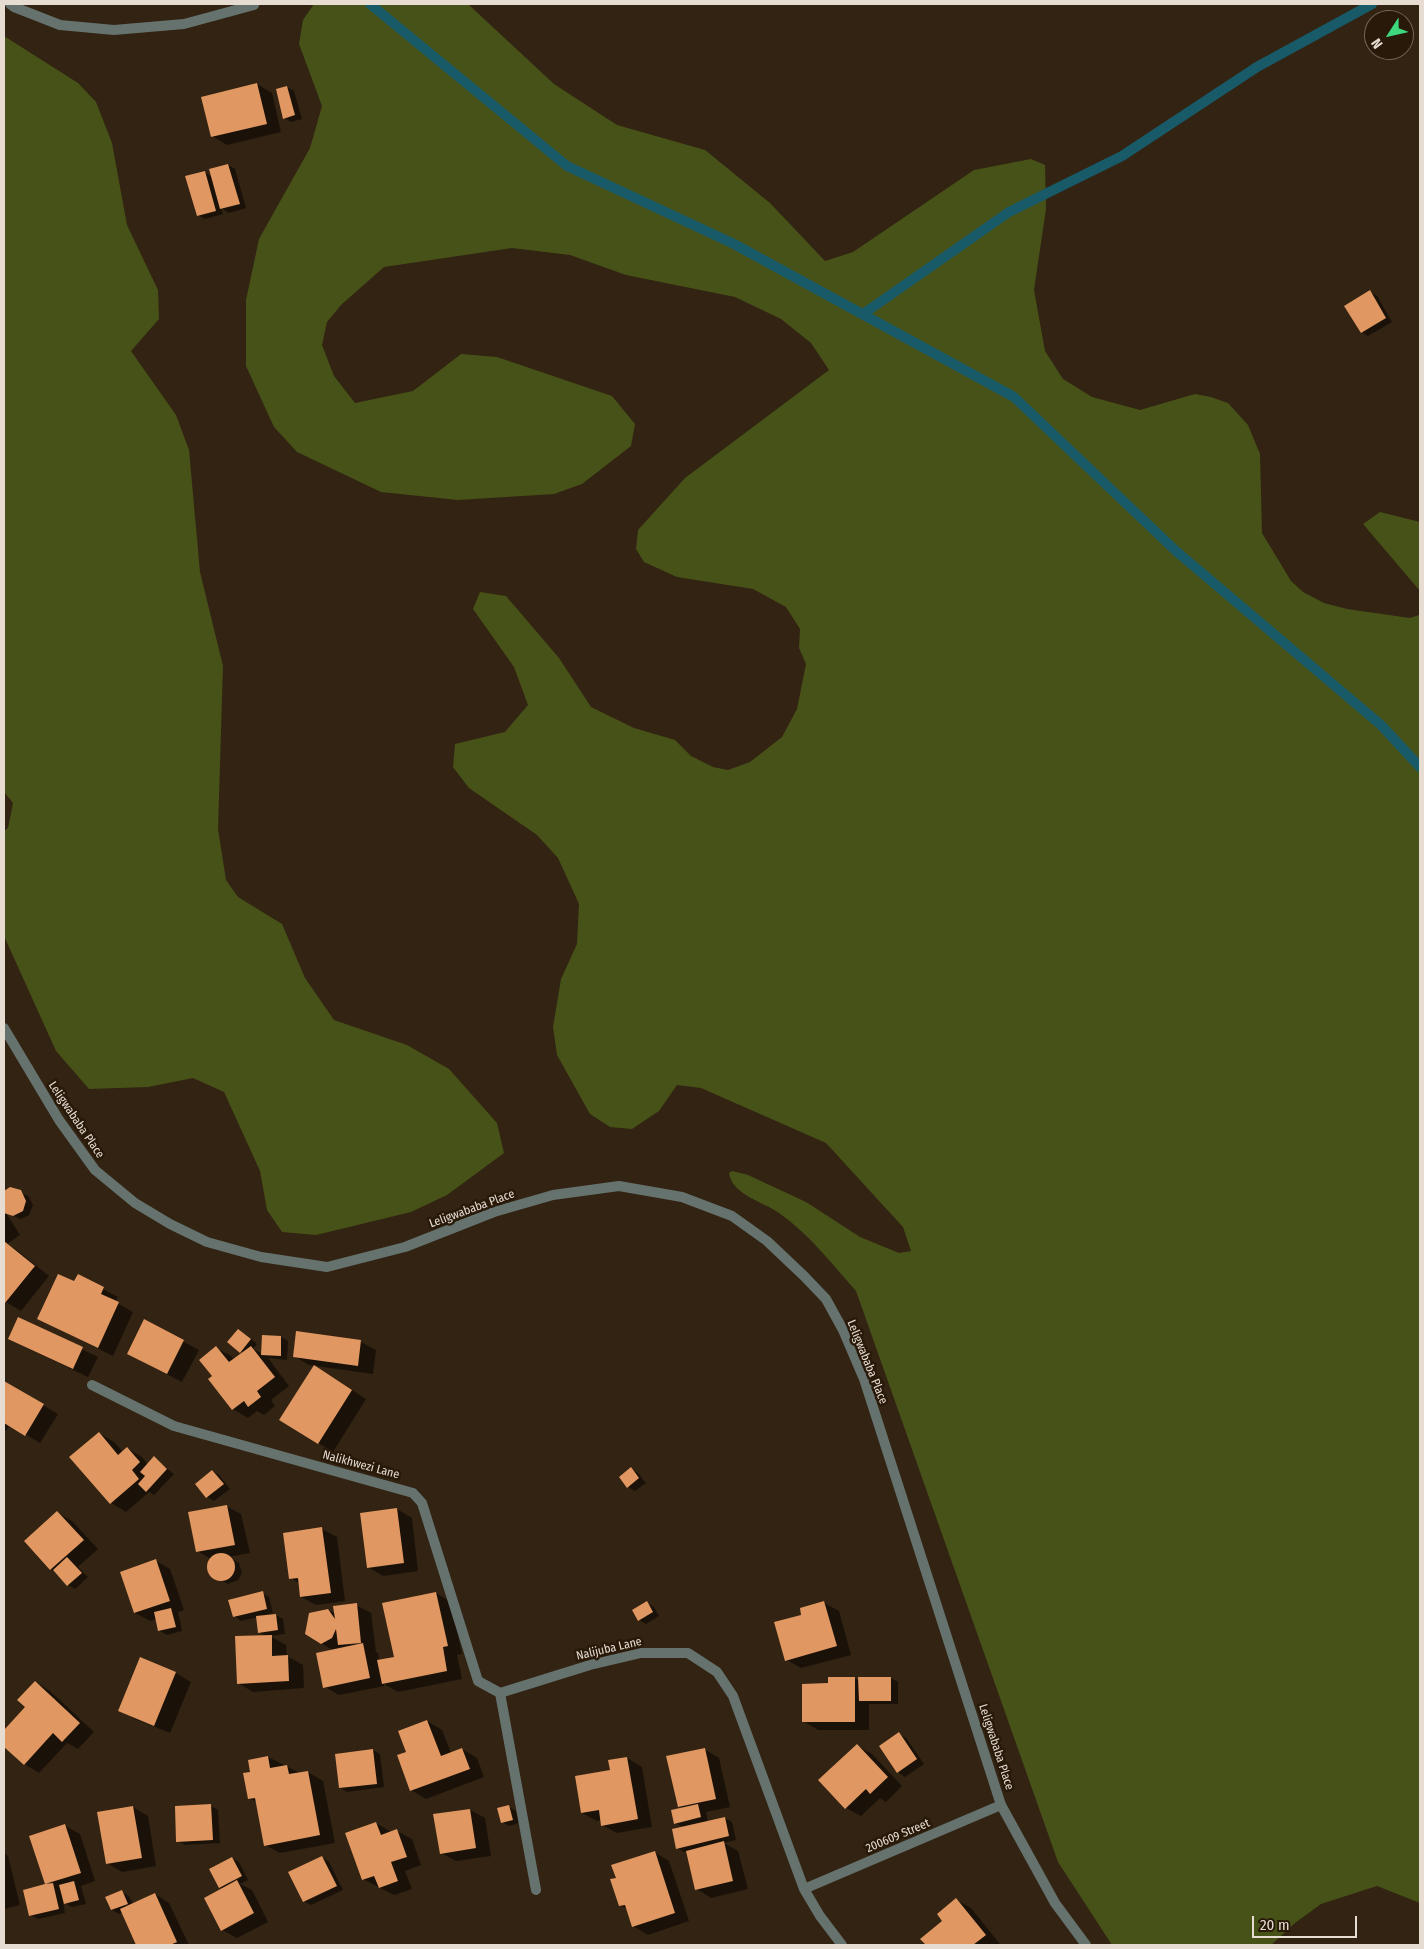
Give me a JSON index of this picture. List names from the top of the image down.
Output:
{
  "streets": {
    "street": [
      "Leligwababa Place",
      "Nalikhwezi Lane",
      "Nalijuba Lane",
      "200609 Street"
    ]
  },
  "crossings": [
    ["Leligwababa Place", "200609 Street"],
    ["Nalikhwezi Lane", "Nalijuba Lane"],
    ["Nalijuba Lane", "200609 Street"]
  ],
  "scale_bar": "20 m",
  "north": "bottom left"
}
